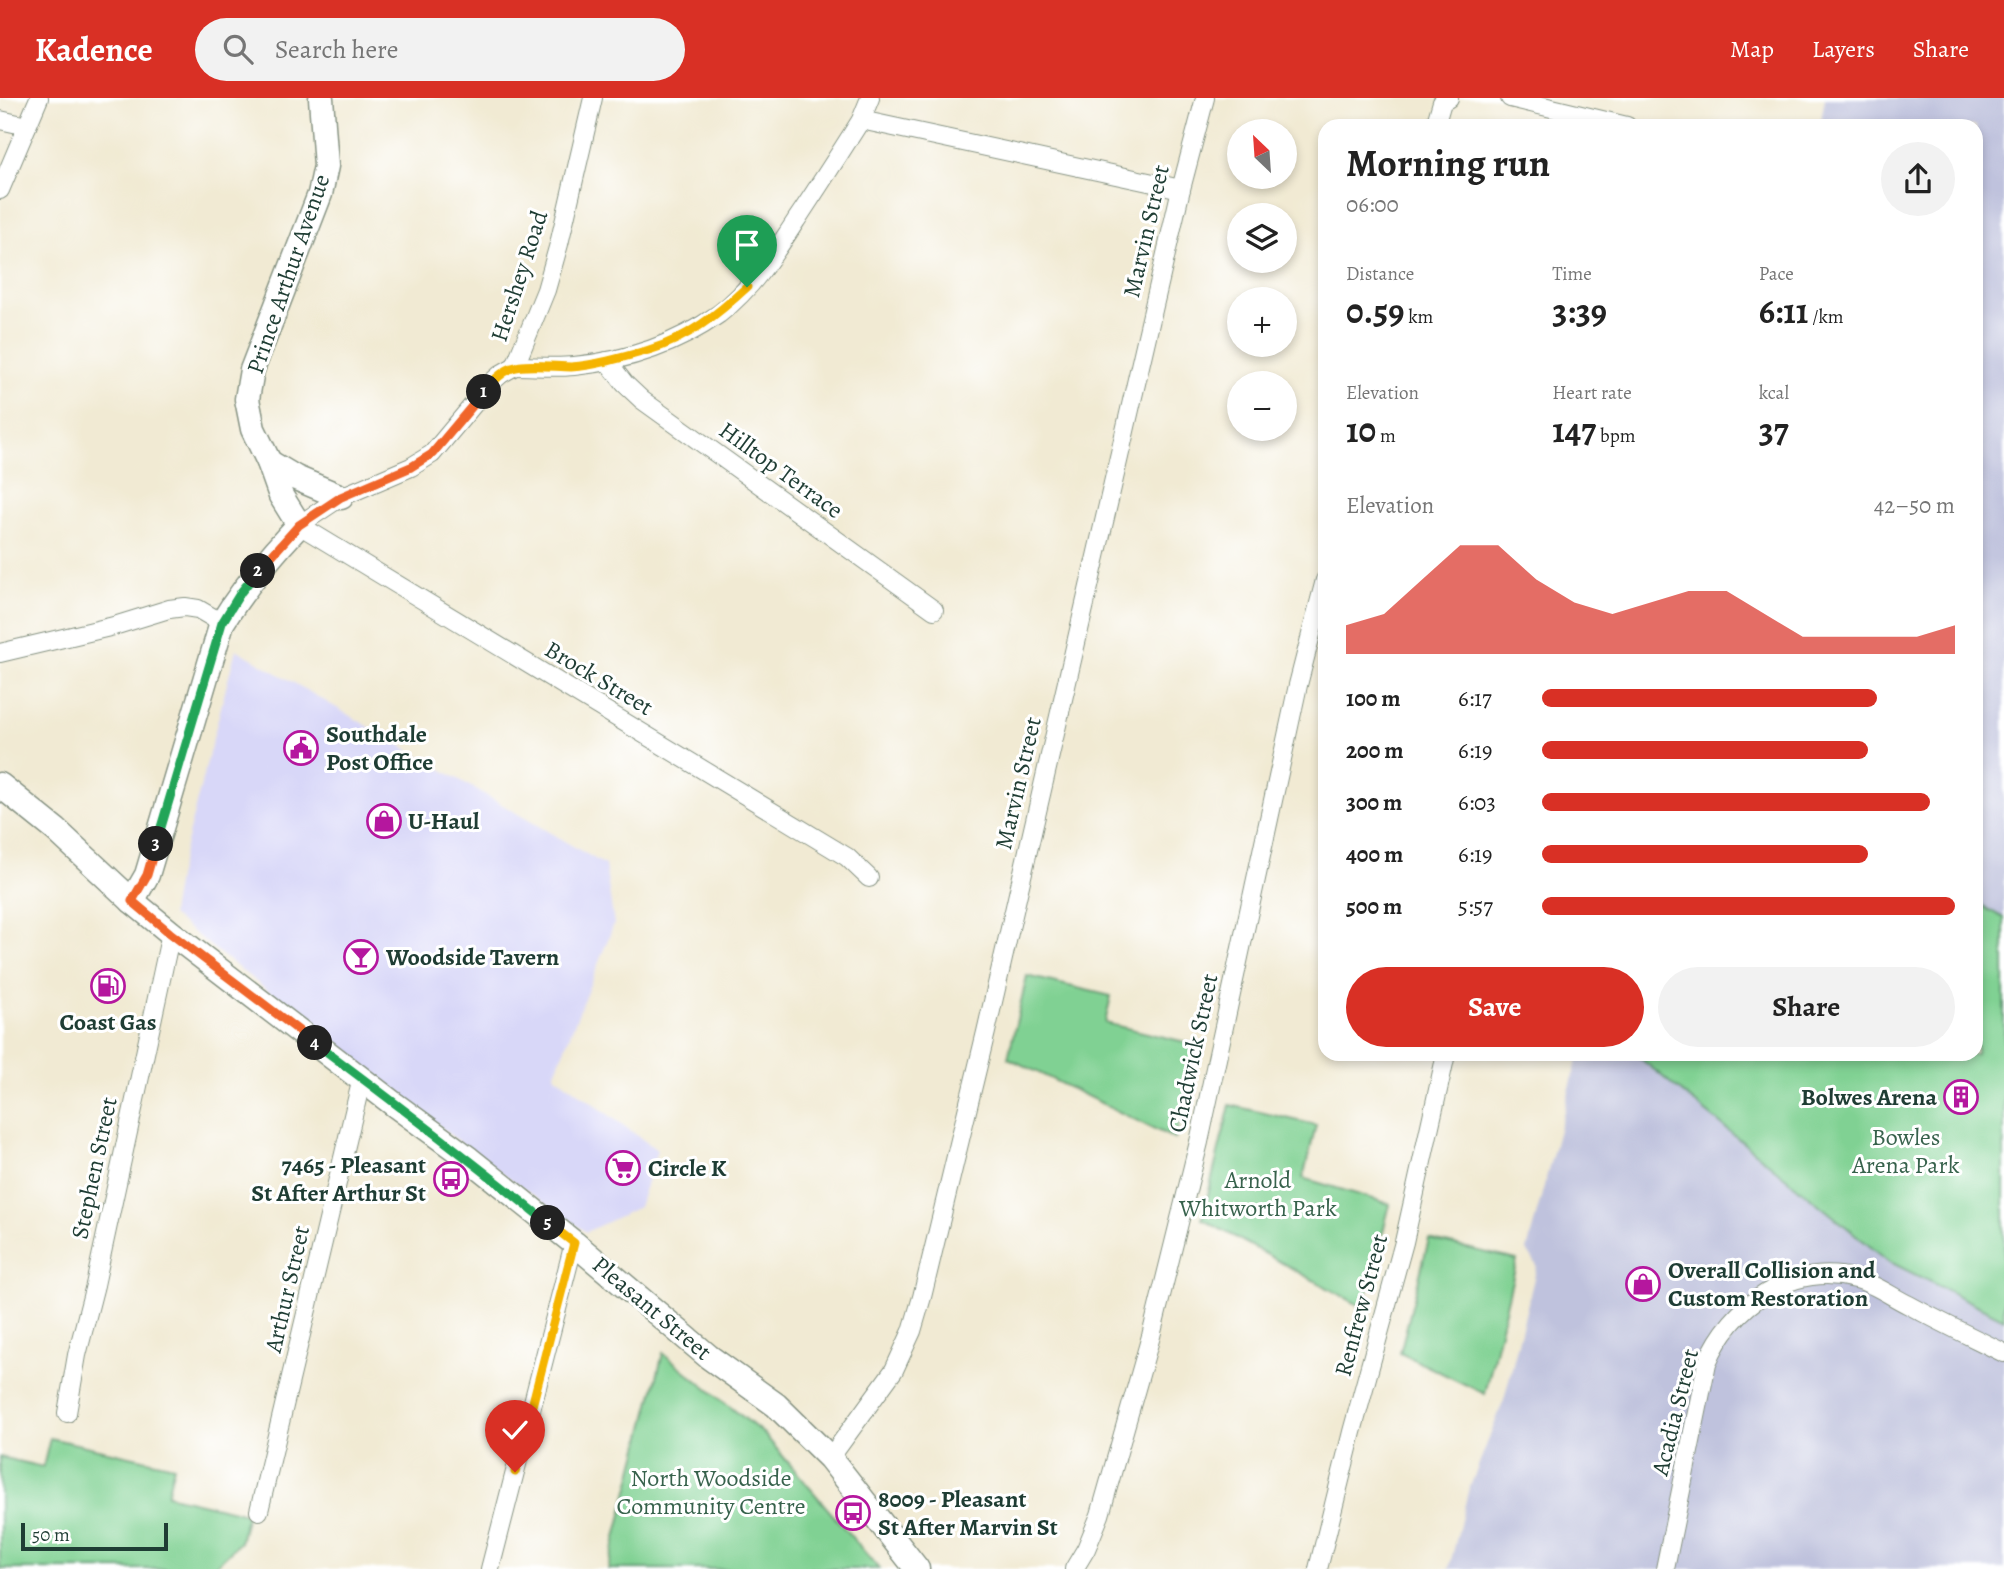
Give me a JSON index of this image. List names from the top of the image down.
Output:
{
  "streets": {
    "main road": ["Prince Arthur Avenue", "Pleasant Street"],
    "street": [
      "Marvin Street",
      "Hershey Road",
      "Hilltop Terrace",
      "Brock Street",
      "Chadwick Street",
      "Stephen Street",
      "Arthur Street",
      "Renfrew Street",
      "Acadia Street"
    ]
  },
  "crossings": [
    ["Marvin Street", "Pleasant Street"],
    ["Prince Arthur Avenue", "Hershey Road"],
    ["Prince Arthur Avenue", "Brock Street"],
    ["Hershey Road", "Brock Street"],
    ["Stephen Street", "Pleasant Street"],
    ["Arthur Street", "Pleasant Street"]
  ],
  "parks": ["Bowles Arena Park", "Arnold Whitworth Park", "North Woodside Community Centre"],
  "places": {
    "public building": ["Southdale Post Office"],
    "shop": ["U-Haul", "Overall Collision and Custom Restoration"],
    "bar": ["Woodside Tavern"],
    "fuel station": ["Coast Gas"],
    "building": ["Bolwes Arena"],
    "supermarket": ["Circle K"],
    "bus stop": ["7465 - Pleasant St After Arthur St", "8009 - Pleasant St After Marvin St"]
  },
  "scale_bar": "50 m",
  "north": "top left",
  "page": {
    "header": "Kadence",
    "search": "Search here",
    "nav": ["Map", "Layers", "Share"],
    "map_buttons": ["+", "−"],
    "heading": ["Morning run", "06:00"],
    "stats": [
      ["Distance", "0.59 km"],
      ["Time", "3:39"],
      ["Pace", "6:11 /km"],
      ["Elevation", "10 m"],
      ["Heart rate", "147 bpm"],
      ["kcal", "37"]
    ],
    "pins": [
      "1",
      "2",
      "3",
      "4",
      "5"
    ],
    "chart": ["Elevation", "42–50 m"],
    "list": [
      {
        "name": "100 m",
        "note": "6:17"
      },
      {
        "name": "200 m",
        "note": "6:19"
      },
      {
        "name": "300 m",
        "note": "6:03"
      },
      {
        "name": "400 m",
        "note": "6:19"
      },
      {
        "name": "500 m",
        "note": "5:57"
      }
    ],
    "buttons": ["Save", "Share"],
    "scale": "50 m"
  }
}
